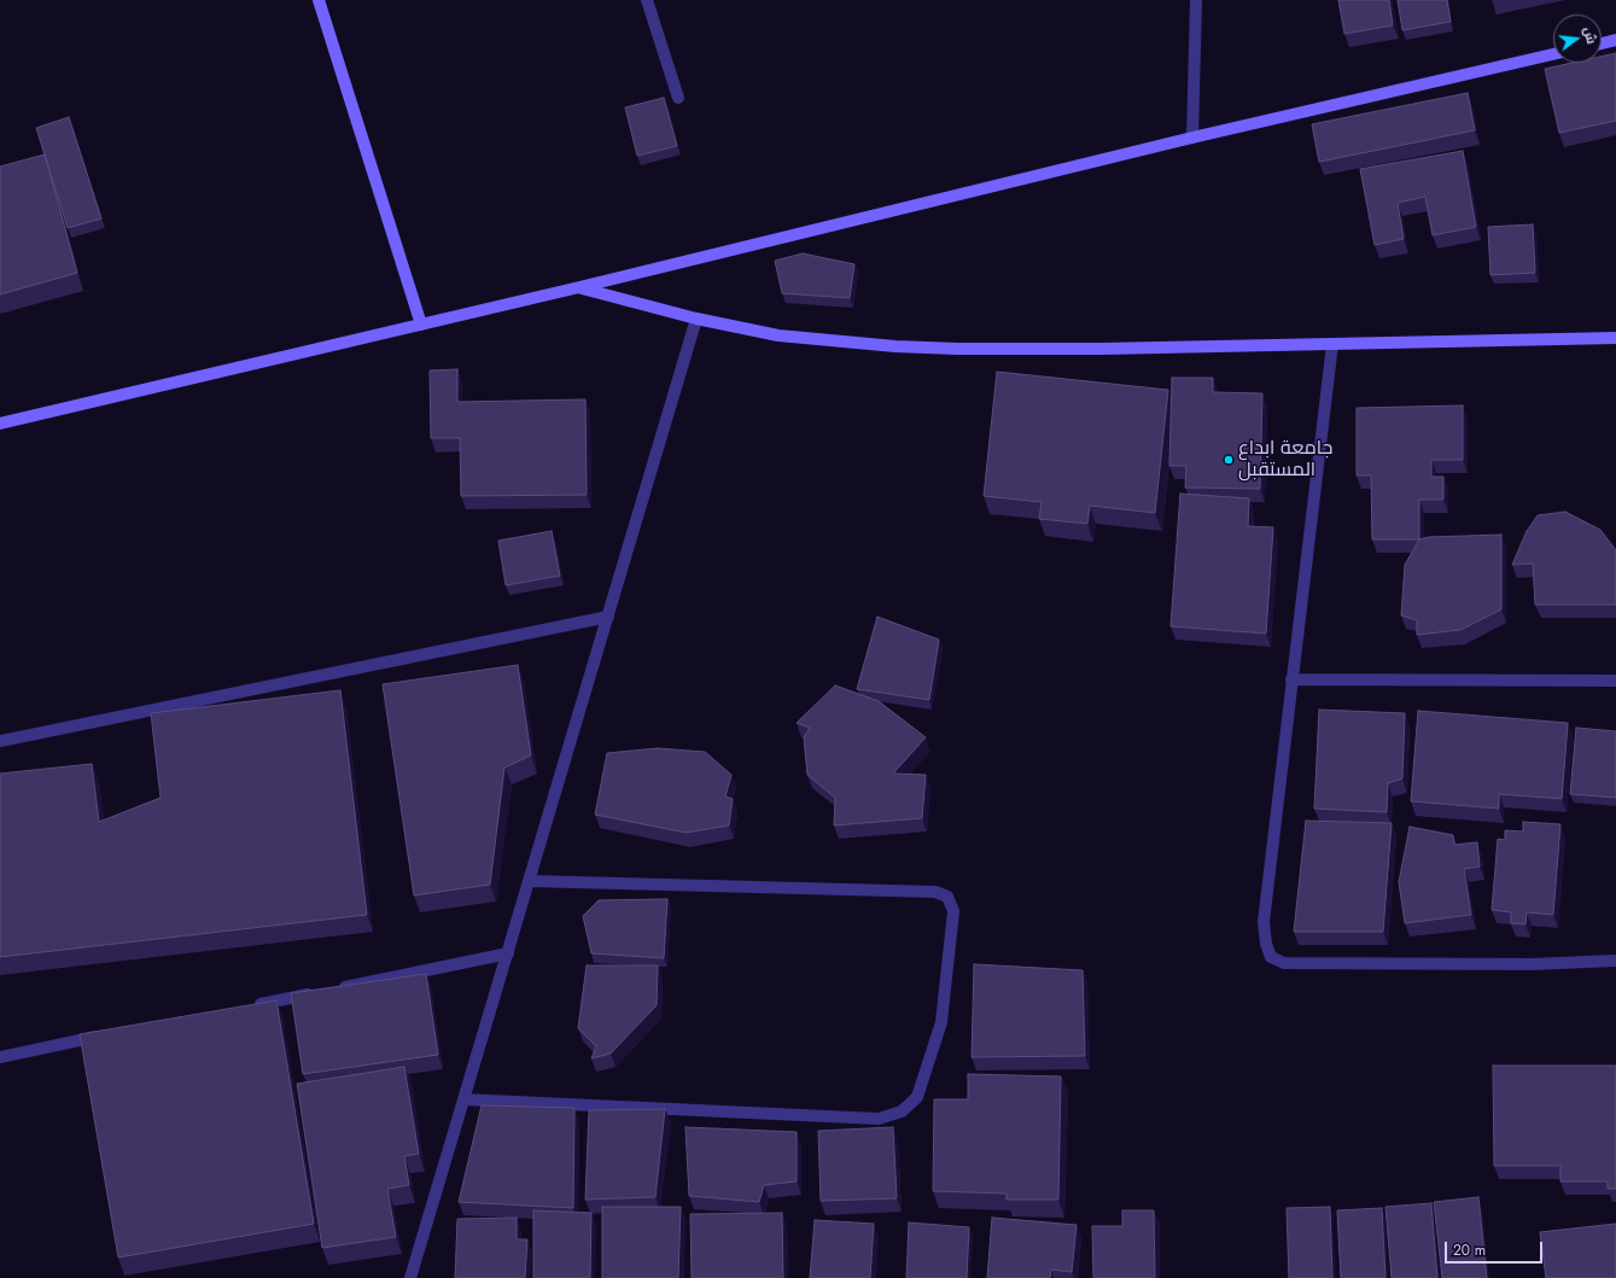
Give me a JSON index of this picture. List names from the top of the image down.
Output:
{
  "places": ["جامعة ابداع المستقبل"],
  "scale_bar": "20 m",
  "north": "right"
}
